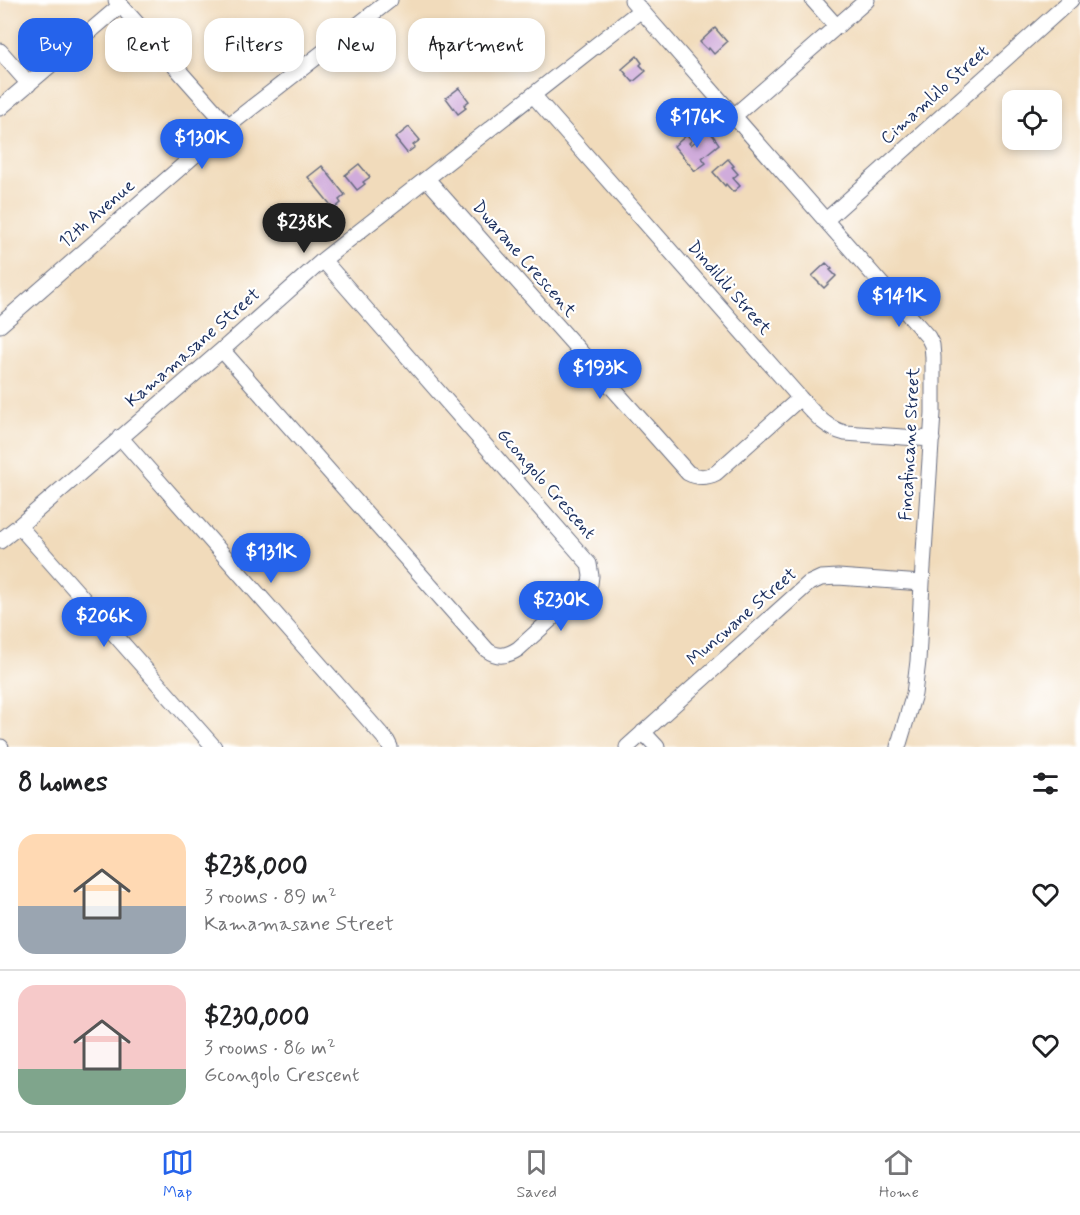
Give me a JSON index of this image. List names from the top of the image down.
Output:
{
  "streets": {
    "street": [
      "Cimamlilo Street",
      "12th Avenue",
      "Dwarane Crescent",
      "Dindilili Street",
      "Kamamasane Street",
      "Fincafincane Street",
      "Gcongolo Crescent",
      "Muncwane Street"
    ]
  },
  "crossings": [
    ["Cimamlilo Street", "Fincafincane Street"],
    ["Dwarane Crescent", "Dindilili Street"],
    ["Dwarane Crescent", "Kamamasane Street"],
    ["Dindilili Street", "Kamamasane Street"],
    ["Dindilili Street", "Fincafincane Street"],
    ["Kamamasane Street", "Fincafincane Street"],
    ["Kamamasane Street", "Gcongolo Crescent"],
    ["Fincafincane Street", "Muncwane Street"]
  ],
  "page": {
    "chip": [
      "Buy",
      "Rent",
      "Filters",
      "New",
      "Apartment"
    ],
    "price": [
      "$176K",
      "$130K",
      "$238K",
      "$141K",
      "$193K",
      "$131K",
      "$230K",
      "$206K"
    ],
    "heading": "8 homes",
    "list": [
      {
        "name": "$238,000",
        "note": "3 rooms · 89 m² · Kamamasane Street"
      },
      {
        "name": "$230,000",
        "note": "3 rooms · 86 m² · Gcongolo Crescent"
      }
    ],
    "tabs": ["Map", "Saved", "Home"]
  }
}
